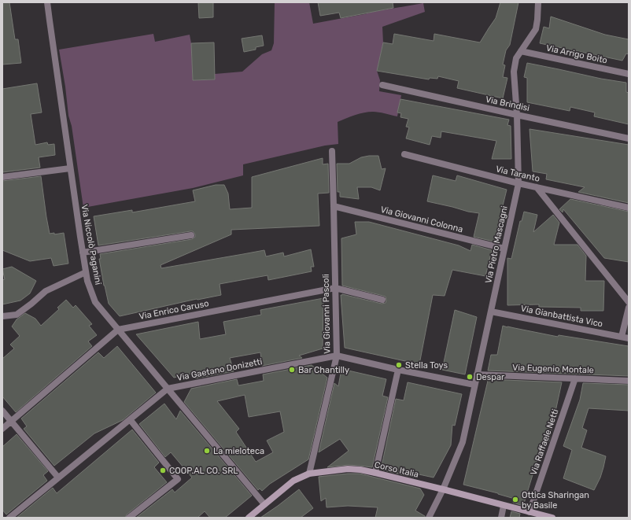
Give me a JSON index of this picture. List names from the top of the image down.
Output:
{
  "streets": {
    "main road": ["Corso Italia"],
    "street": [
      "Via Arrigo Boito",
      "Via Brindisi",
      "Via Taranto",
      "Via Giovanni Colonna",
      "Via Niccolò Paganini",
      "Via Pietro Mascagni",
      "Via Enrico Caruso",
      "Via Giovanni Pascoli",
      "Via Gianbattista Vico",
      "Via Eugenio Montale",
      "Via Gaetano Donizetti",
      "Via Raffaele Netti"
    ]
  },
  "crossings": [
    ["Via Arrigo Boito", "Via Pietro Mascagni"],
    ["Via Brindisi", "Via Pietro Mascagni"],
    ["Via Taranto", "Via Pietro Mascagni"],
    ["Via Giovanni Colonna", "Via Pietro Mascagni"],
    ["Via Giovanni Colonna", "Via Giovanni Pascoli"],
    ["Via Niccolò Paganini", "Via Enrico Caruso"],
    ["Via Niccolò Paganini", "Via Gaetano Donizetti"],
    ["Via Niccolò Paganini", "Corso Italia"],
    ["Via Pietro Mascagni", "Via Gianbattista Vico"],
    ["Via Pietro Mascagni", "Via Eugenio Montale"],
    ["Via Pietro Mascagni", "Via Gaetano Donizetti"],
    ["Via Pietro Mascagni", "Corso Italia"],
    ["Via Enrico Caruso", "Via Giovanni Pascoli"],
    ["Via Giovanni Pascoli", "Via Gaetano Donizetti"],
    ["Via Giovanni Pascoli", "Corso Italia"],
    ["Via Eugenio Montale", "Via Raffaele Netti"],
    ["Via Raffaele Netti", "Corso Italia"]
  ],
  "places": [
    "Stella Toys",
    "Bar Chantilly",
    "Despar",
    "La mieloteca",
    "COOP.AL CO. SRL",
    "Ottica Sharingan by Basile"
  ]
}
